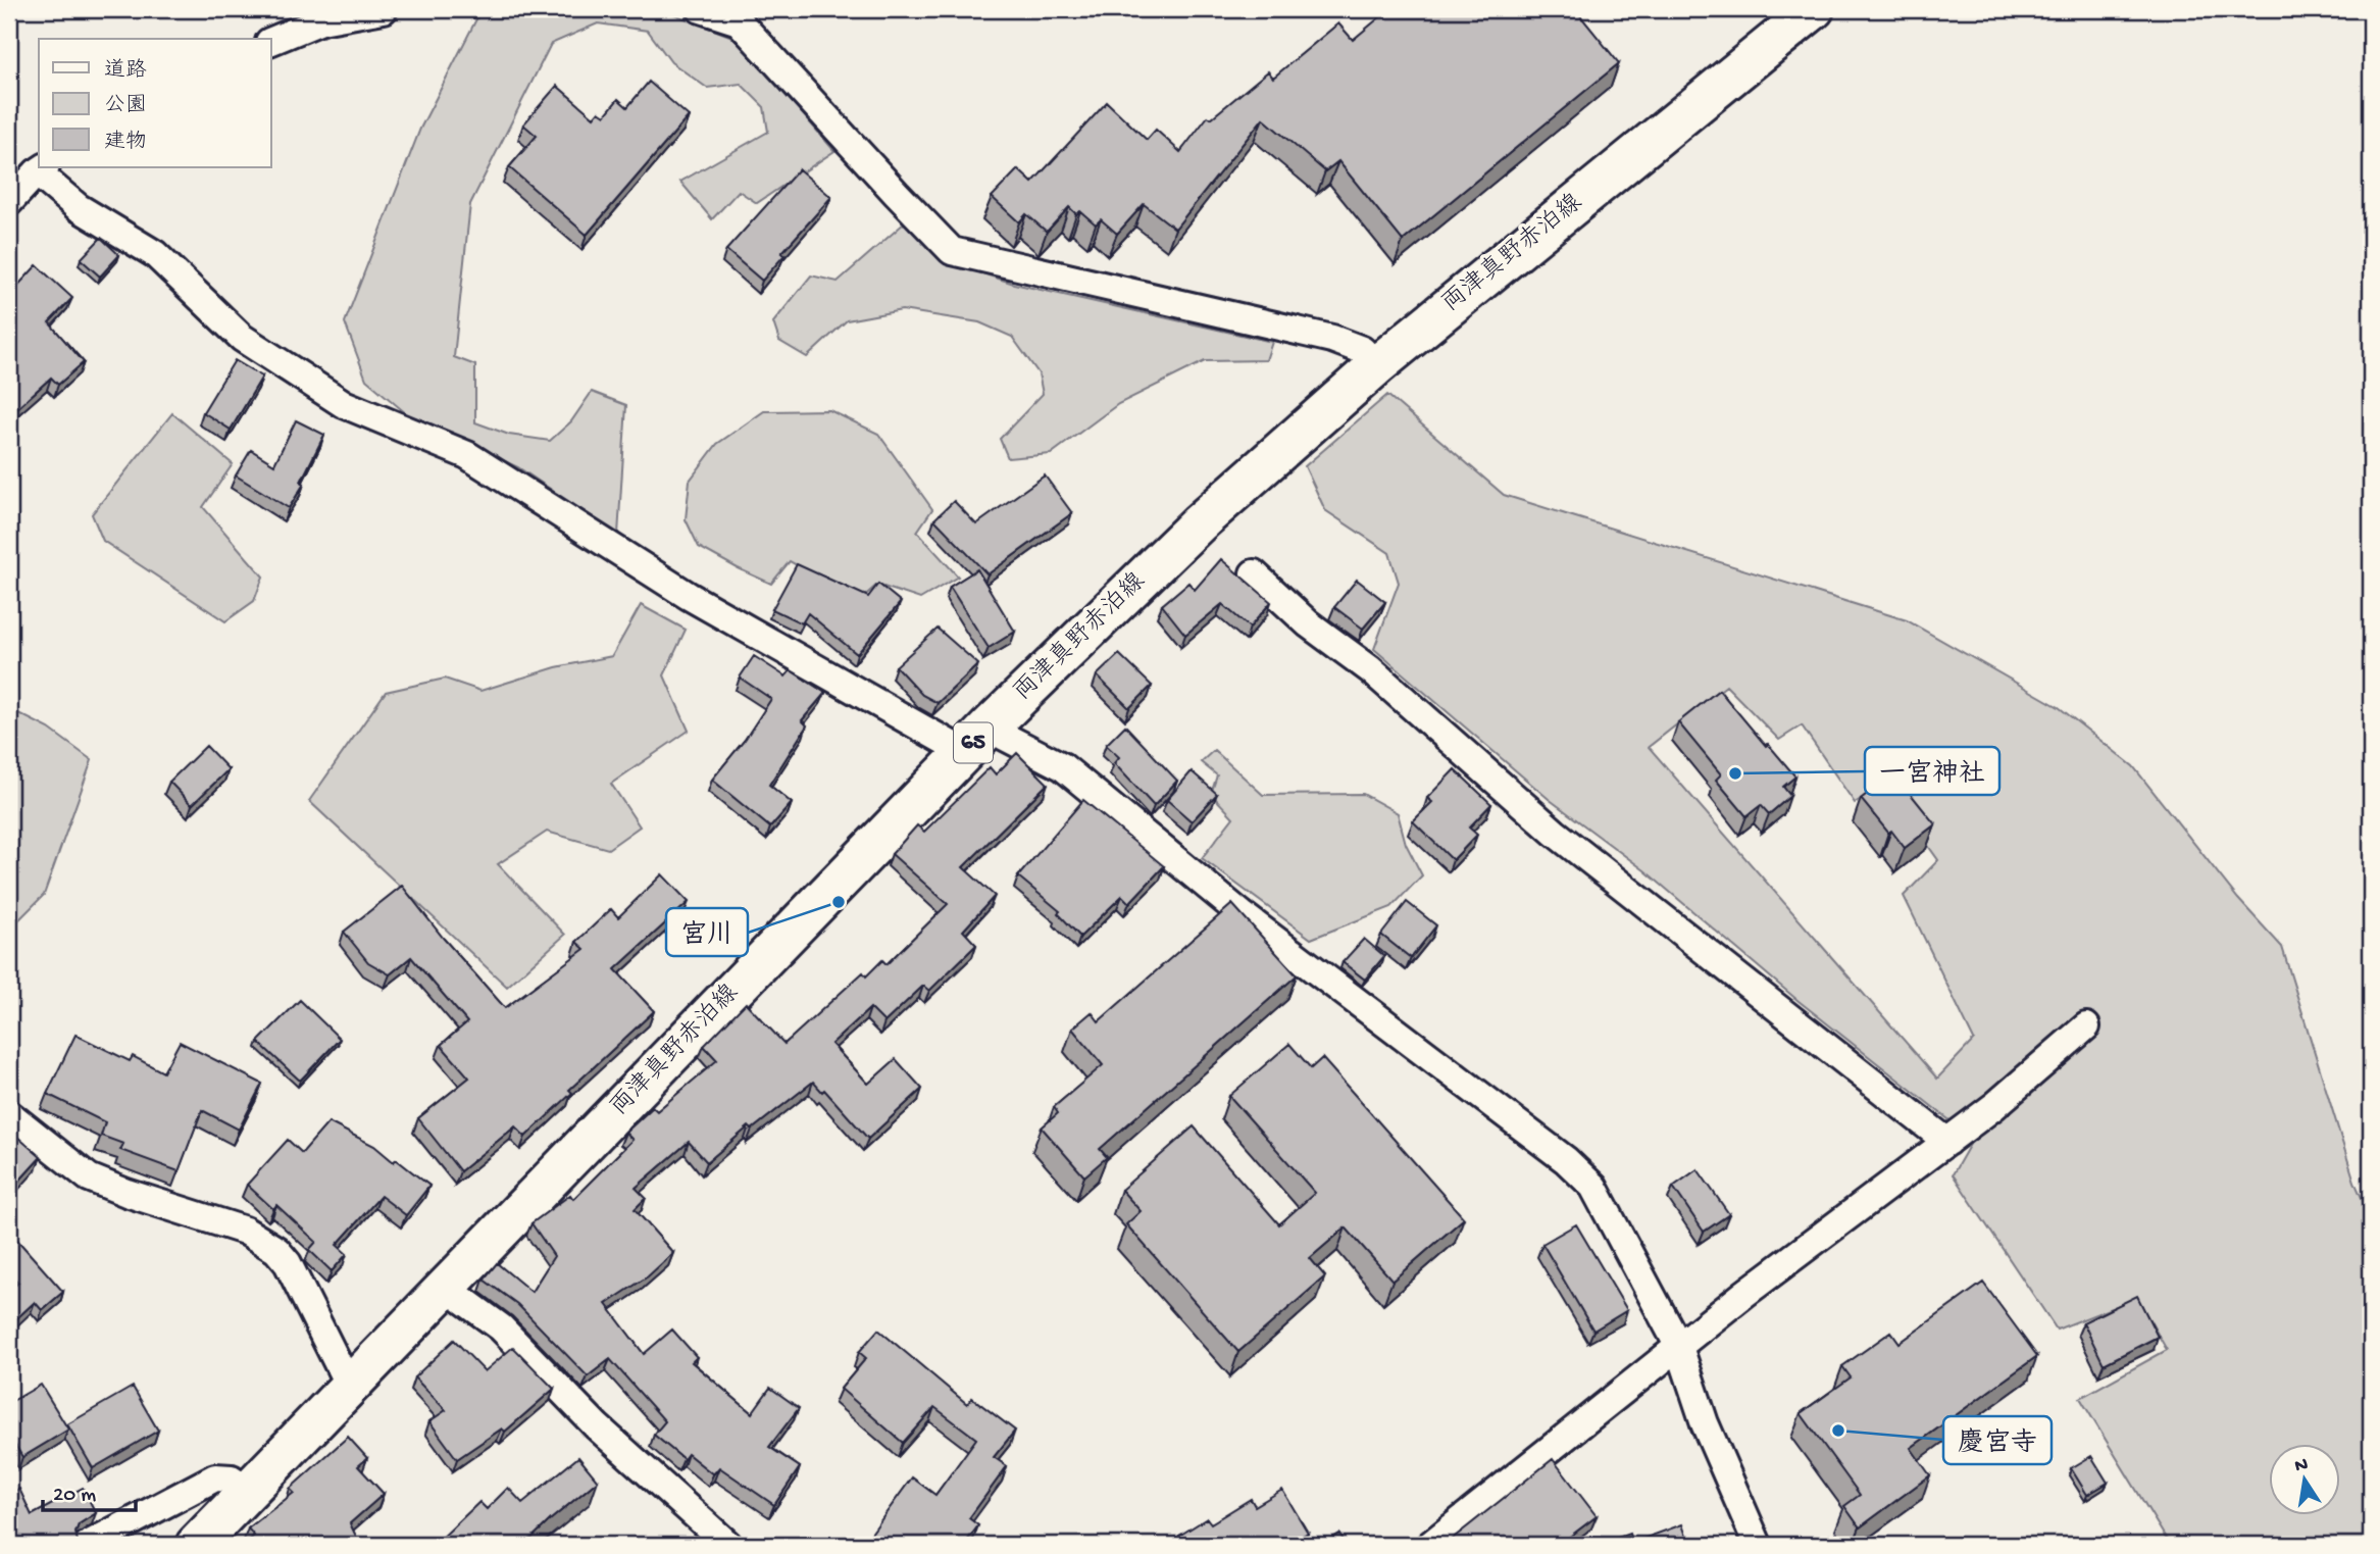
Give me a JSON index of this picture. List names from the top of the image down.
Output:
{
  "streets": {
    "main road": ["両津真野赤泊線", "65"]
  },
  "places": ["一宮神社", "宮川", "慶宮寺"],
  "legend": ["道路", "公園", "建物"],
  "scale_bar": "20 m",
  "north": "top"
}
